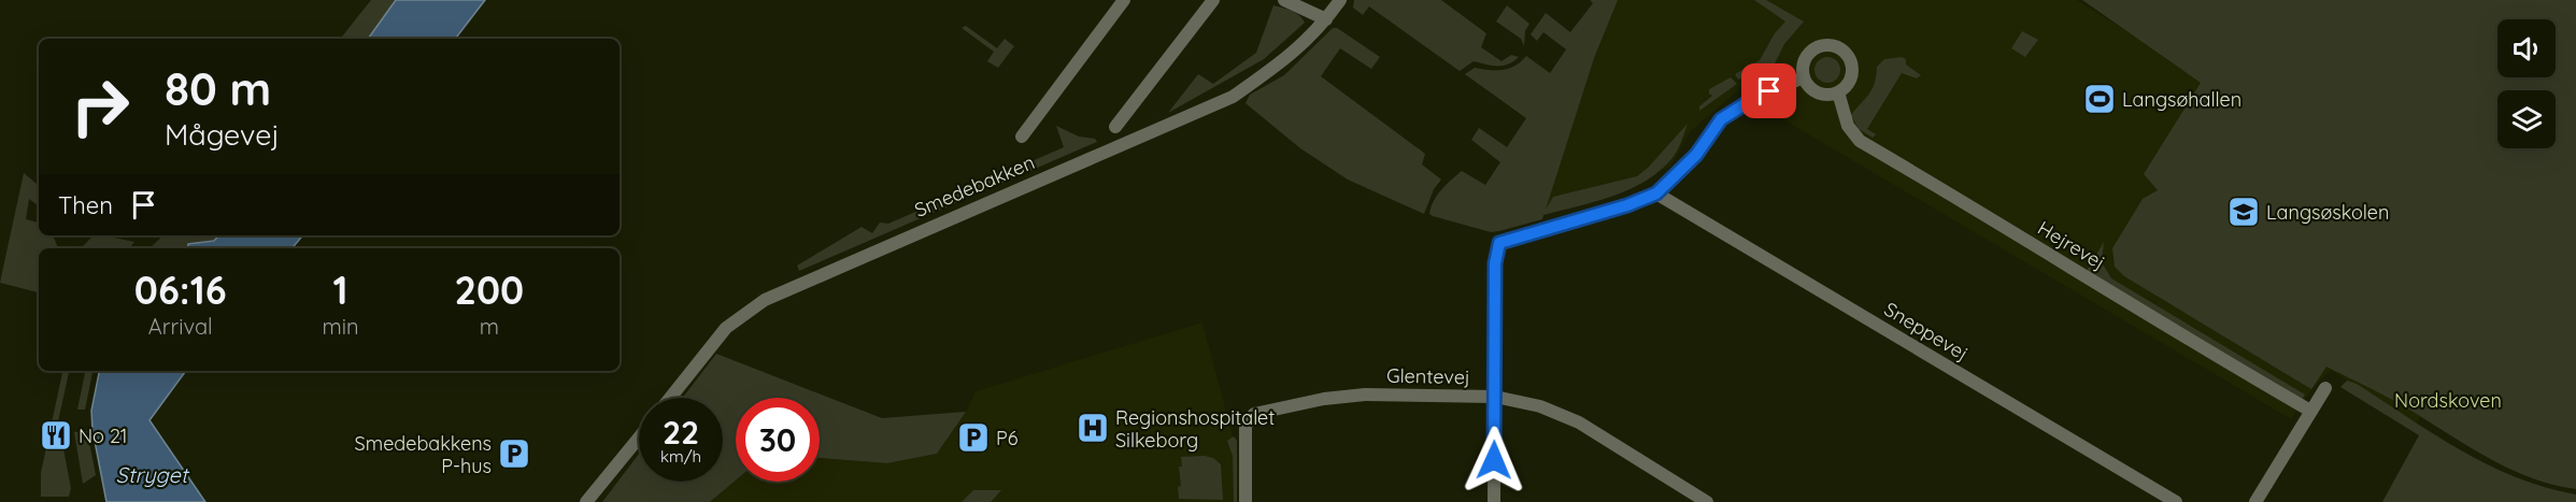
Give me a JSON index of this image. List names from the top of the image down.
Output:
{
  "streets": {
    "street": [
      "Smedebakken",
      "Hejrevej",
      "Sneppevej",
      "Glentevej"
    ]
  },
  "water": ["Stryget"],
  "parks": ["Nordskoven"],
  "places": {
    "sports": ["Langsøhallen"],
    "school or university": ["Langsøskolen"],
    "hospital": ["Regionshospitalet Silkeborg"],
    "restaurant": ["No 21"],
    "parking": ["P6", "Smedebakkens P-hus"]
  },
  "page": {
    "turn": ["80 m", "Mågevej"],
    "then": "Then",
    "eta": [
      "06:16",
      "Arrival",
      "1",
      "min",
      "200",
      "m"
    ],
    "speed": "22 km/h",
    "limit": "30"
  }
}
